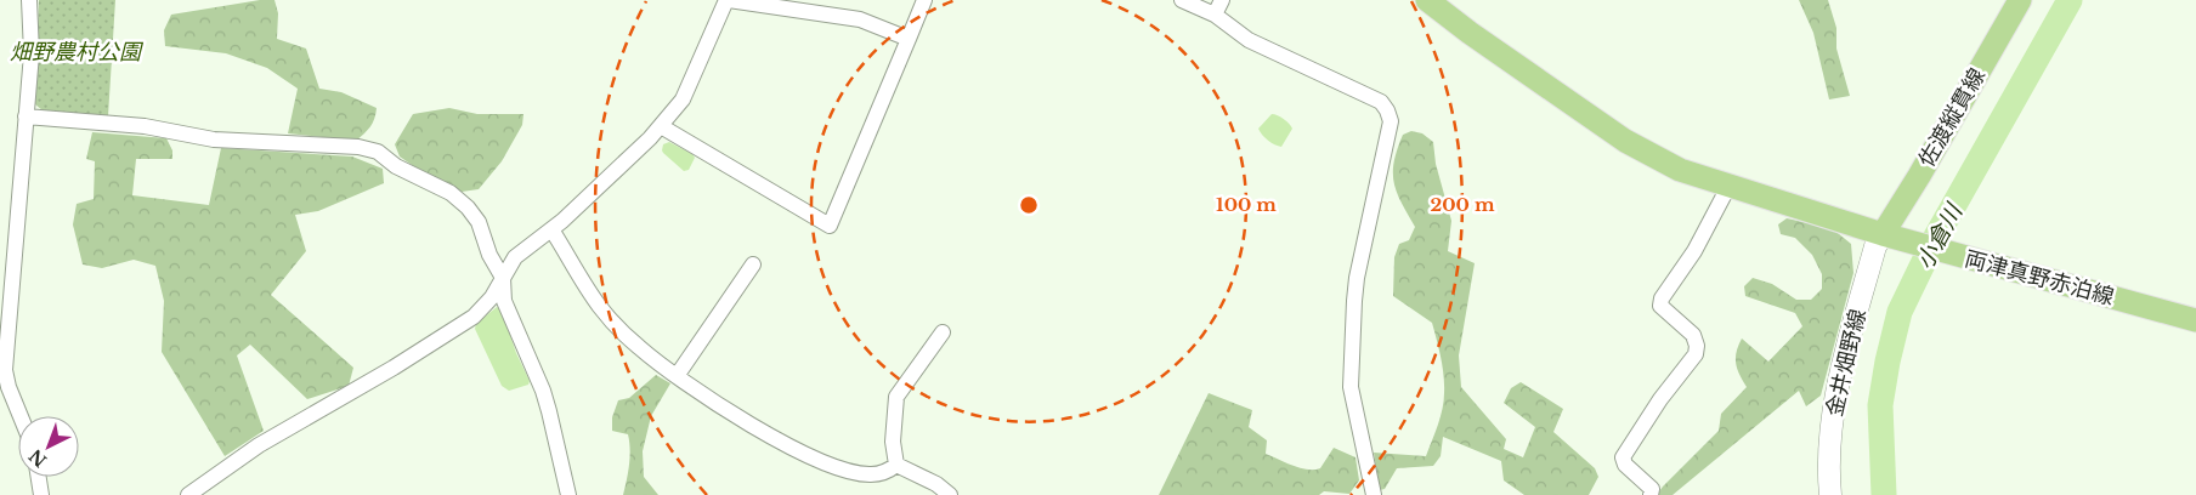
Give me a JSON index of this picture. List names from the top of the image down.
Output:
{
  "streets": {
    "main road": ["佐渡縦貫線", "両津真野赤泊線", "金井畑野線"]
  },
  "crossings": [
    ["佐渡縦貫線", "両津真野赤泊線"],
    ["佐渡縦貫線", "金井畑野線"],
    ["両津真野赤泊線", "金井畑野線"]
  ],
  "water": ["小倉川"],
  "parks": ["畑野農村公園"],
  "north": "bottom left",
  "rings": ["100 m", "200 m"]
}
